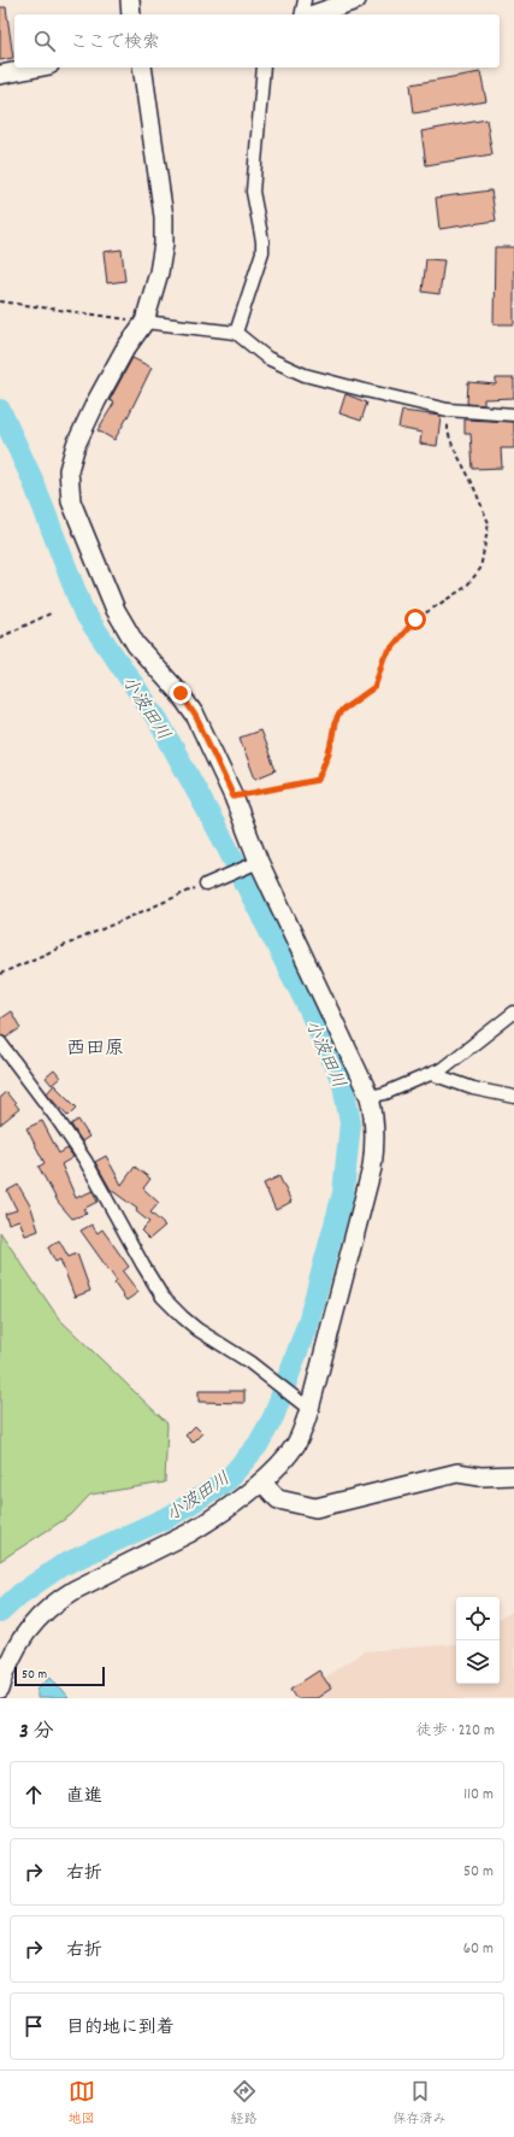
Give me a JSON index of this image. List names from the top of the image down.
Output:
{
  "districts": ["西田原"],
  "water": ["小波田川"],
  "scale_bar": "50 m",
  "page": {
    "search": "ここで検索",
    "scale": "50 m",
    "heading": ["3 分", "徒歩 · 220 m"],
    "list": [
      ["直進", "110 m"],
      ["右折", "50 m"],
      ["右折", "60 m"],
      "目的地に到着"
    ],
    "nav": ["地図", "経路", "保存済み"]
  }
}
